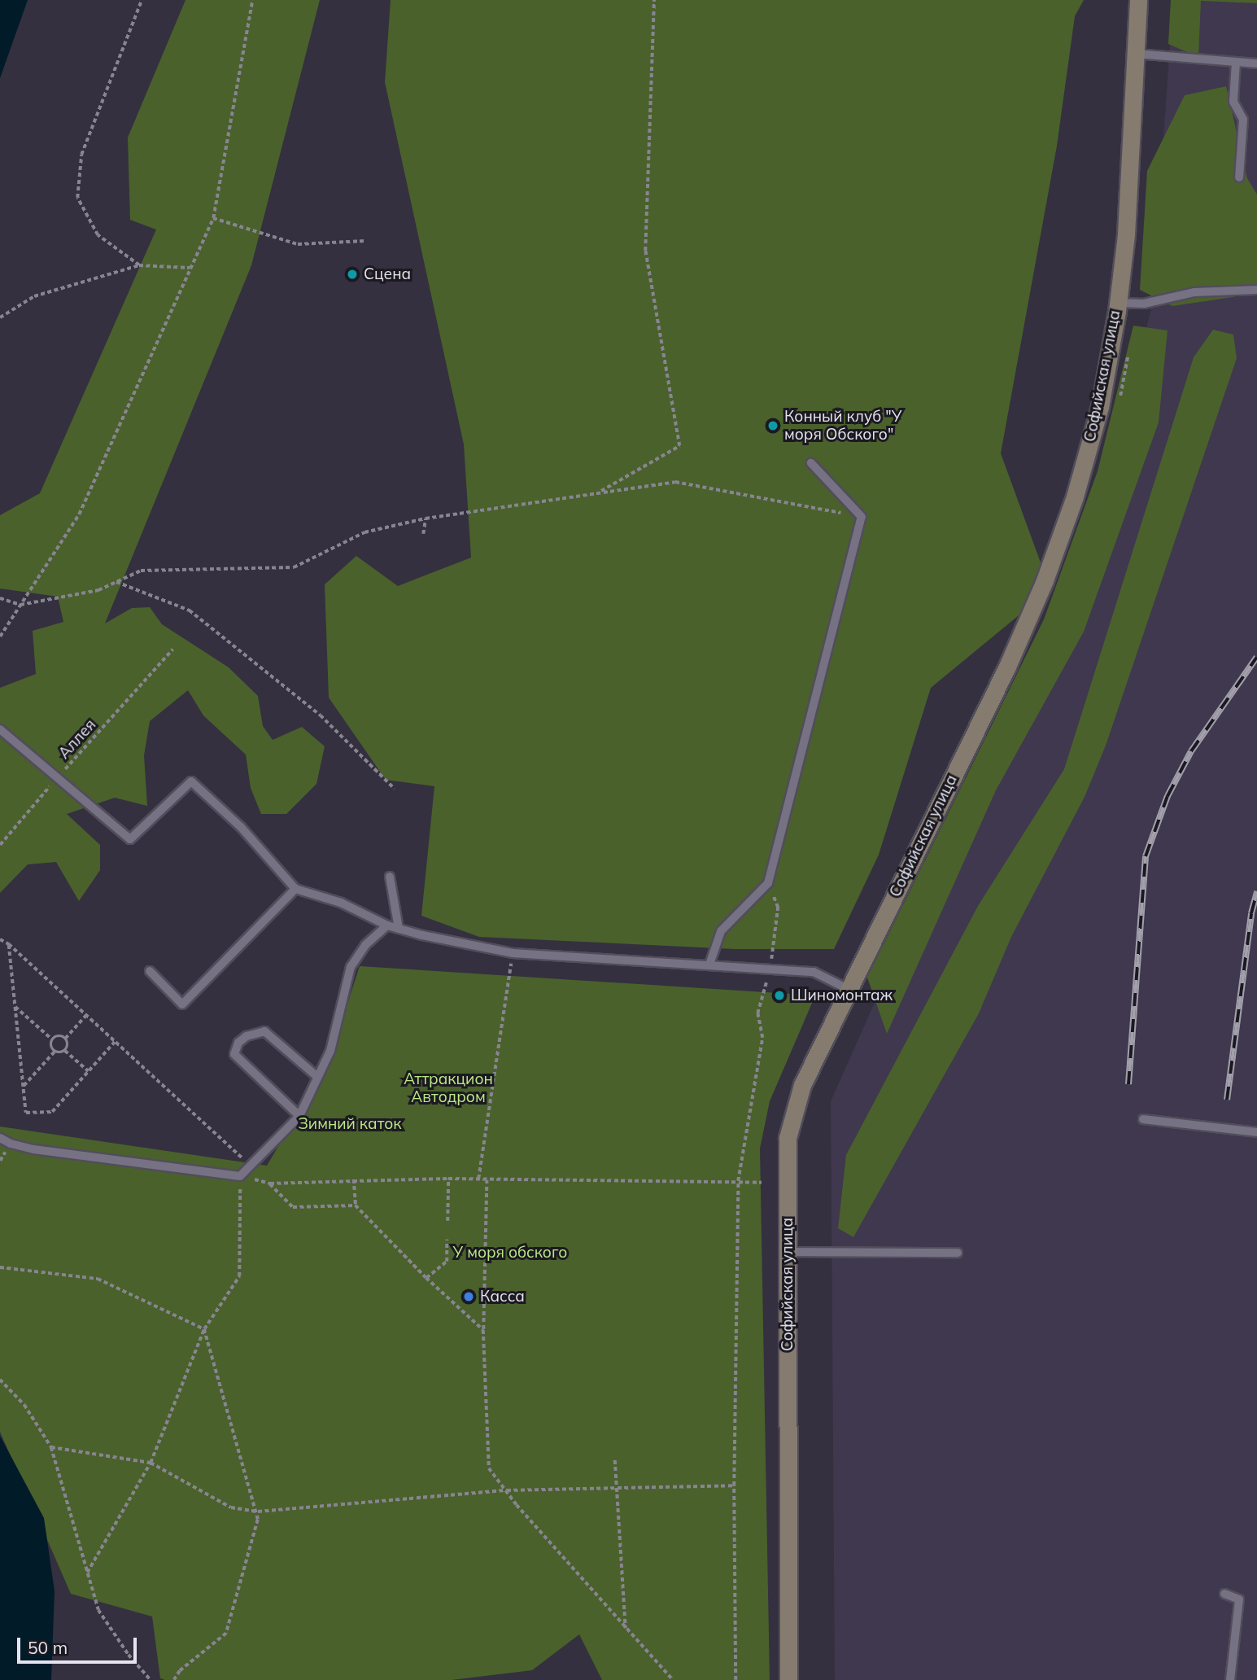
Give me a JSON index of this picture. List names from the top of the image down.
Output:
{
  "streets": {
    "main road": ["Софийская улица"],
    "path": ["Аллея"]
  },
  "parks": ["Аттракцион Автодром", "Зимний каток", "У моря обского"],
  "places": [
    "Сцена",
    "Конный клуб \"У моря Обского\"",
    "Шиномонтаж",
    "Касса"
  ],
  "scale_bar": "50 m"
}
